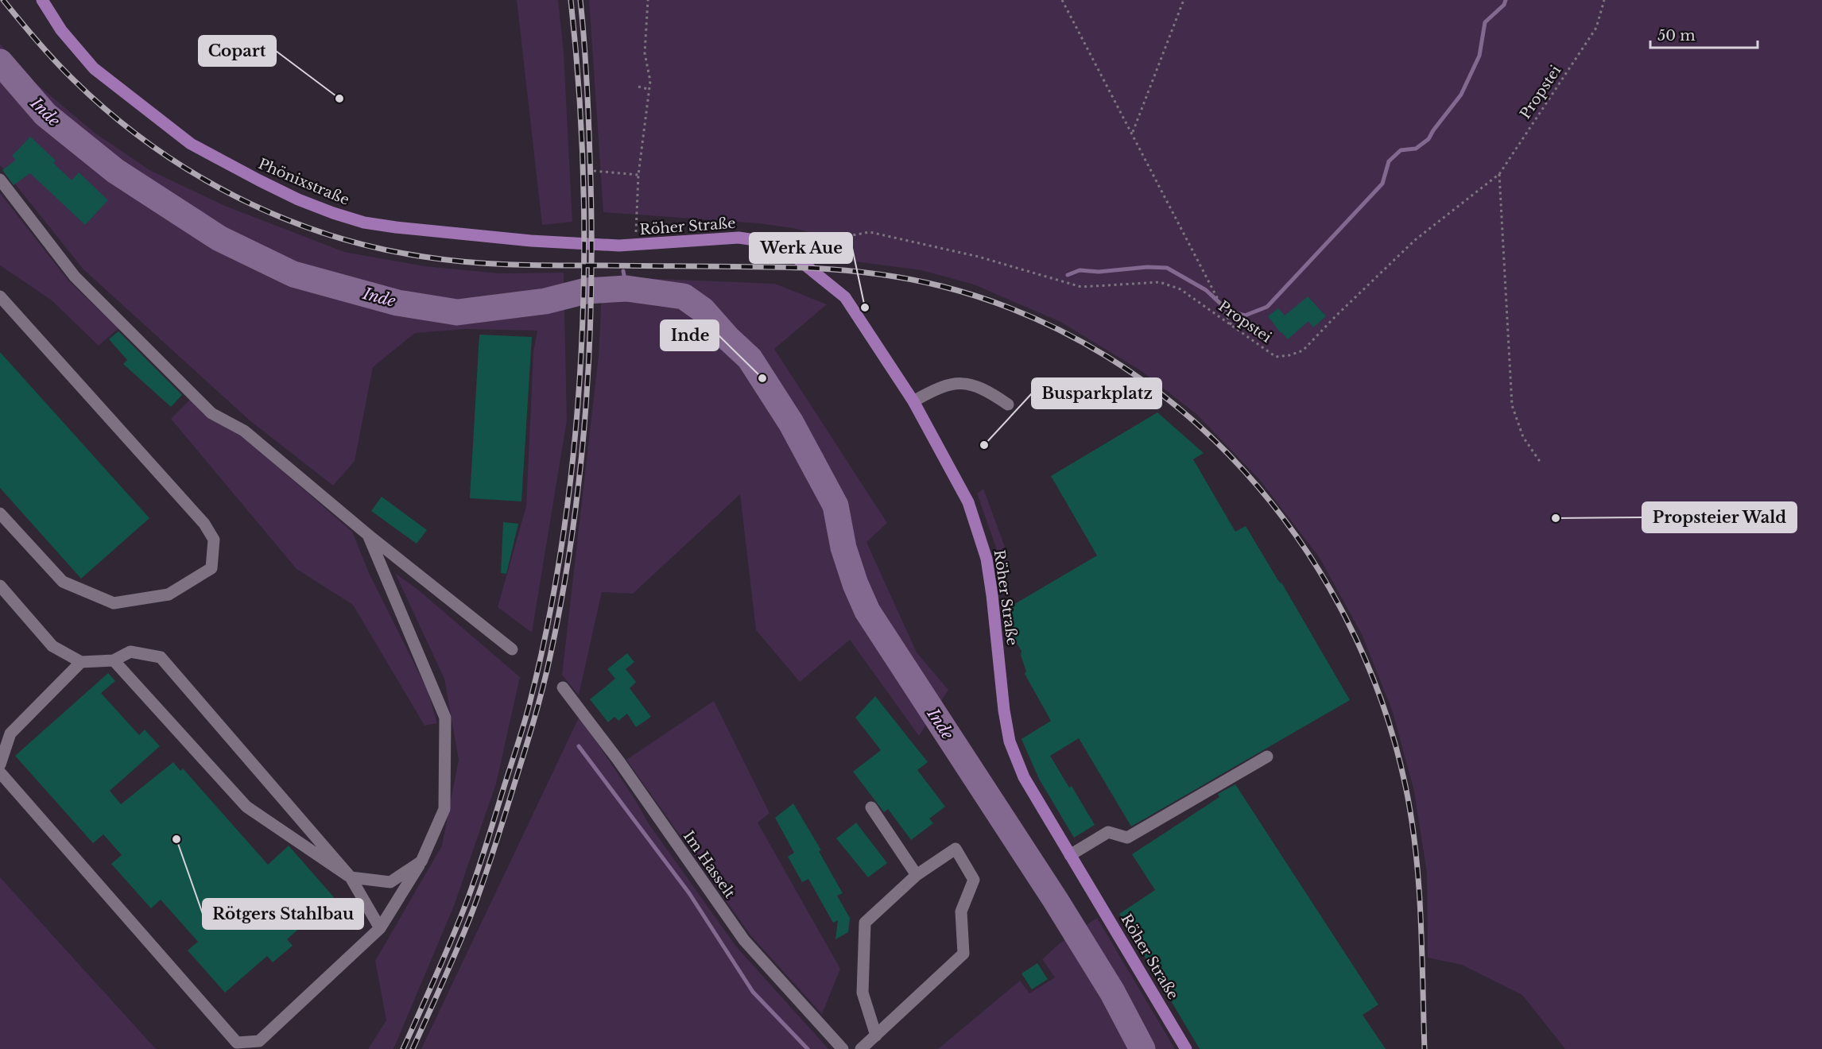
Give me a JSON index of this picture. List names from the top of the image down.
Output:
{
  "streets": {
    "main road": ["Phönixstraße", "Röher Straße"],
    "street": ["Im Hasselt"],
    "path": ["Propstei"]
  },
  "crossings": [
    ["Phönixstraße", "Röher Straße"]
  ],
  "water": ["Inde"],
  "places": [
    "Copart",
    "Werk Aue",
    "Inde",
    "Busparkplatz",
    "Propsteier Wald",
    "Rötgers Stahlbau"
  ],
  "scale_bar": "50 m"
}
